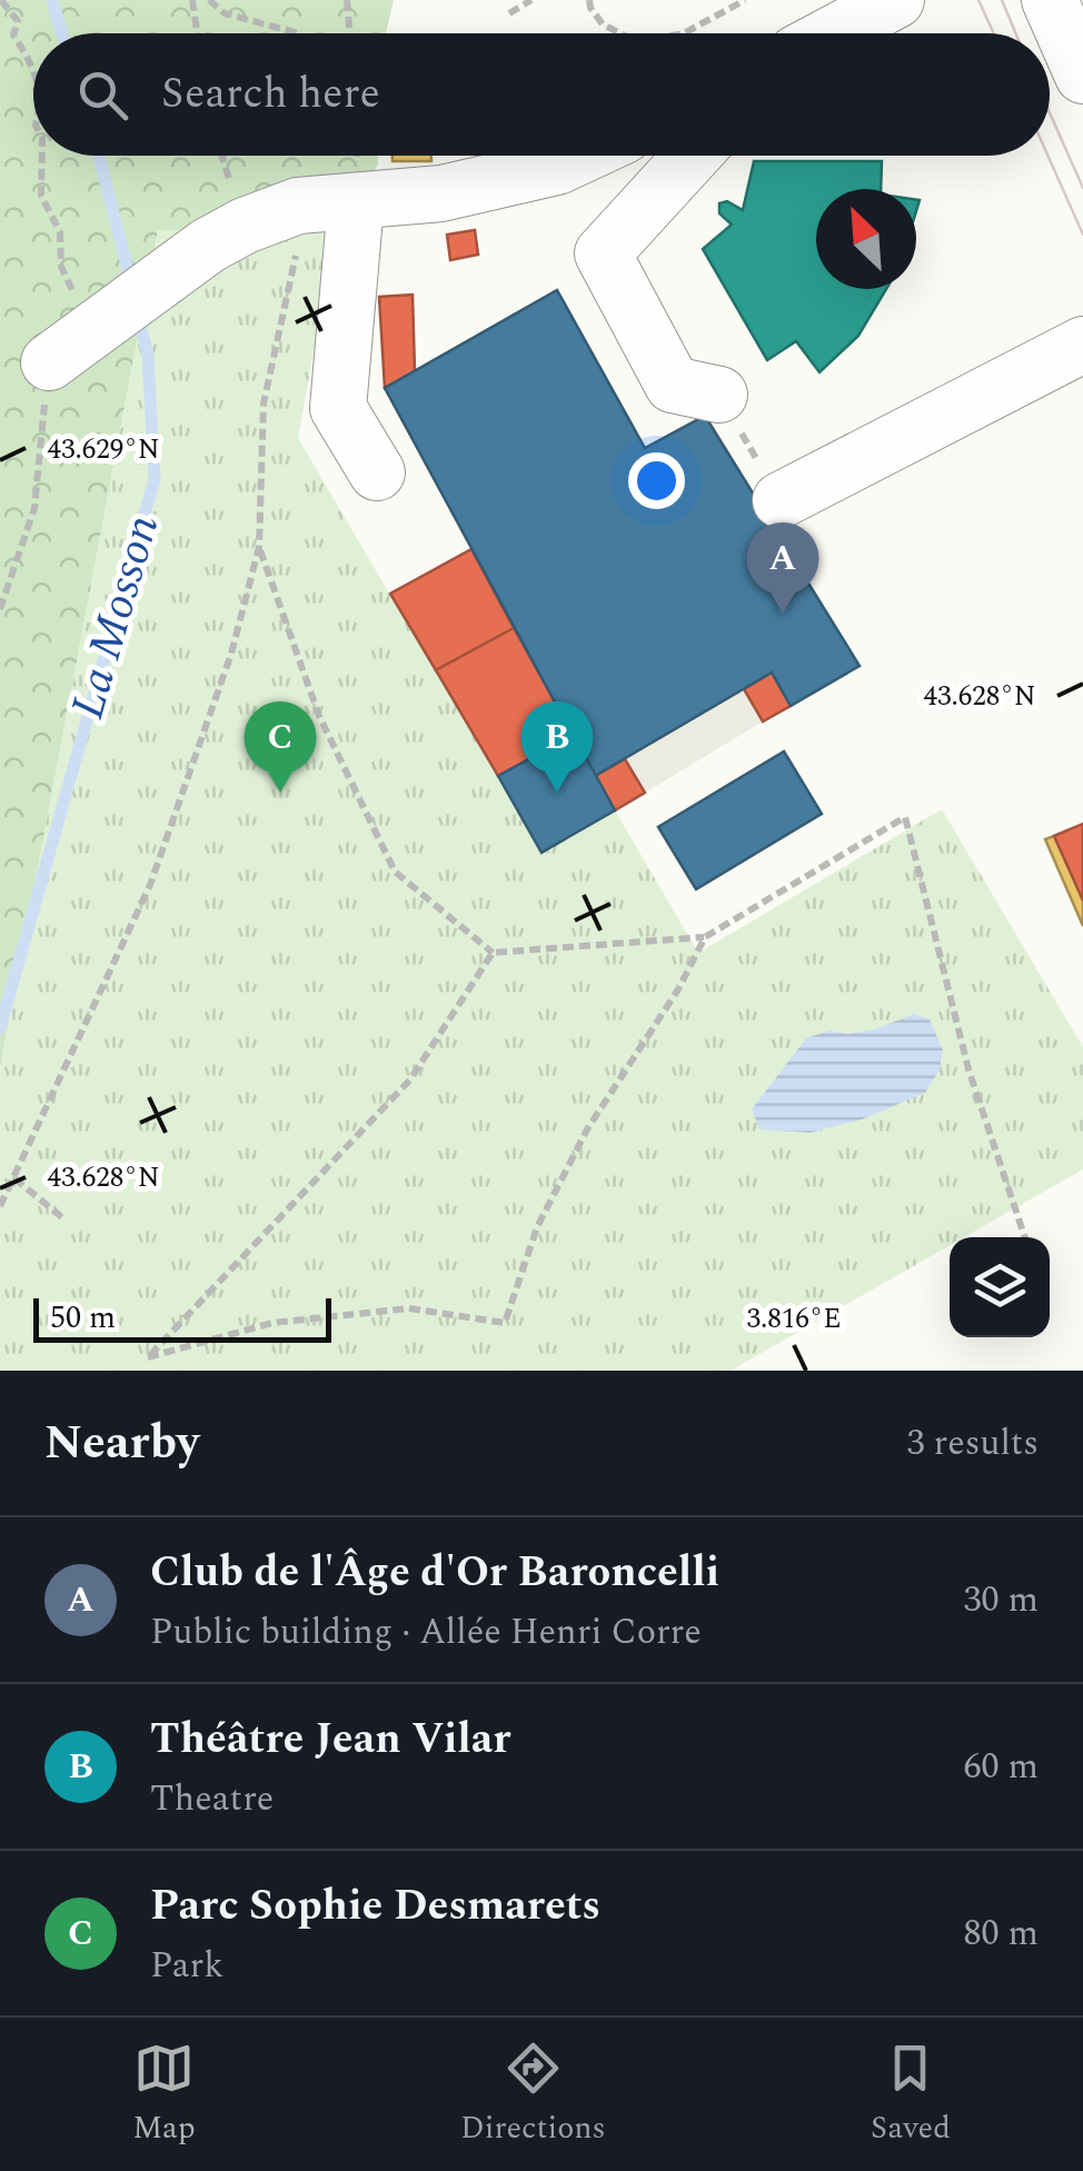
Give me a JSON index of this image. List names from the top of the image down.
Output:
{
  "water": ["La Mosson"],
  "scale_bar": "50 m",
  "north": "top left",
  "page": {
    "search": "Search here",
    "pins": ["A", "B", "C"],
    "scale": "50 m",
    "heading": ["Nearby", "3 results"],
    "list": [
      {
        "mark": "A",
        "name": "Club de l'Âge d'Or Baroncelli",
        "note": "Public building · Allée Henri Corre",
        "value": "30 m"
      },
      {
        "mark": "B",
        "name": "Théâtre Jean Vilar",
        "note": "Theatre",
        "value": "60 m"
      },
      {
        "mark": "C",
        "name": "Parc Sophie Desmarets",
        "note": "Park",
        "value": "80 m"
      }
    ],
    "nav": ["Map", "Directions", "Saved"]
  },
  "coordinates": ["43.629°N", "43.628°N", "3.816°E"]
}
